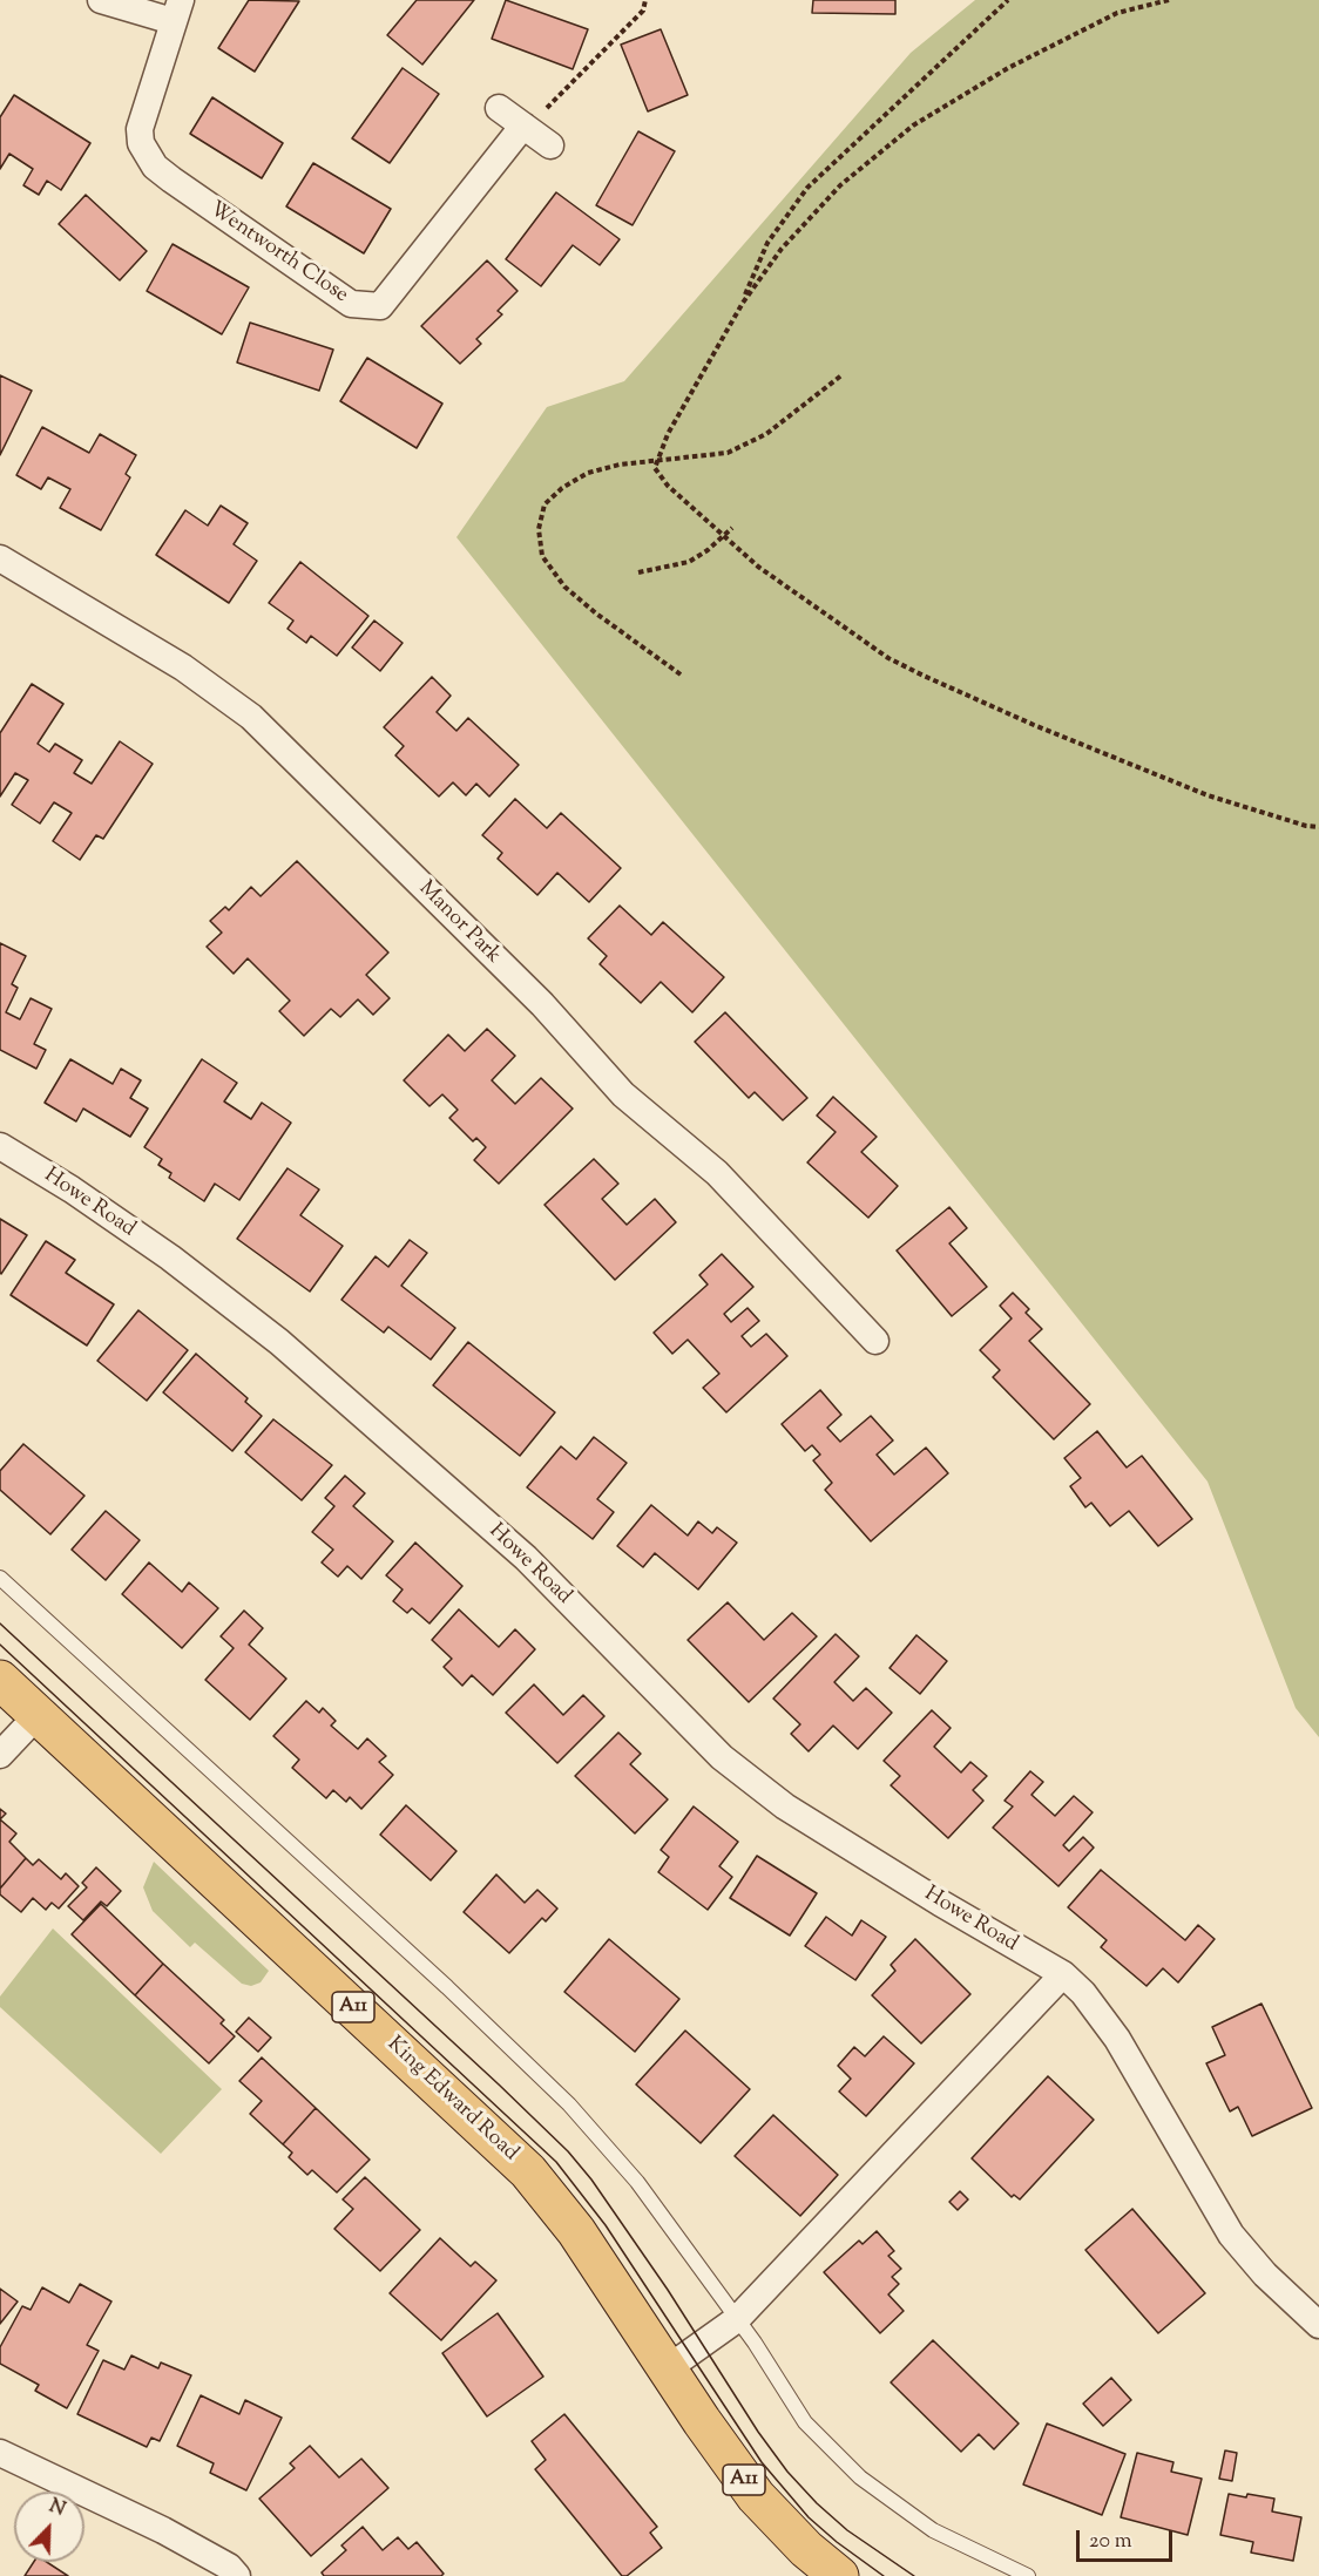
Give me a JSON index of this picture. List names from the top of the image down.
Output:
{
  "streets": {
    "main road": ["A11", "King Edward Road"],
    "street": ["Wentworth Close", "Manor Park", "Howe Road"]
  },
  "scale_bar": "20 m",
  "north": "top right"
}
